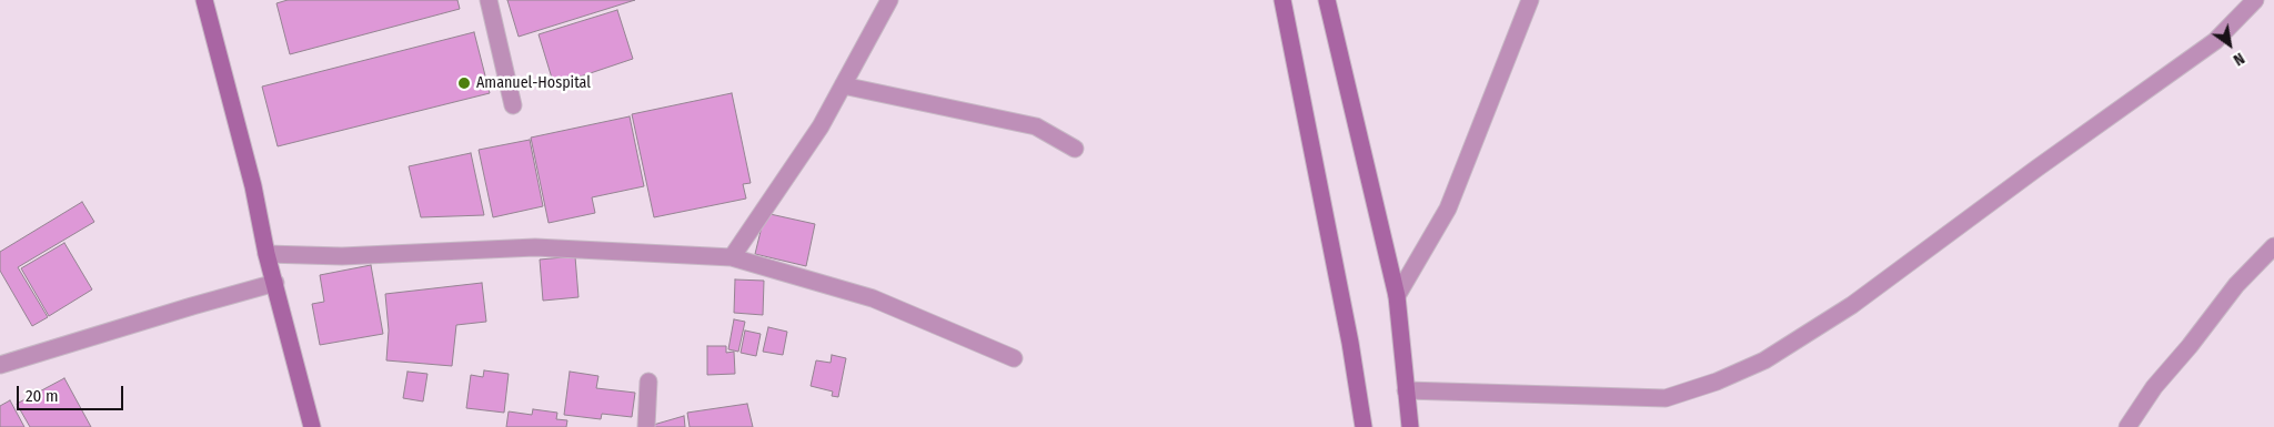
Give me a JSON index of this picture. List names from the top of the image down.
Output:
{
  "places": ["Amanuel-Hospital"],
  "scale_bar": "20 m",
  "north": "bottom right"
}
